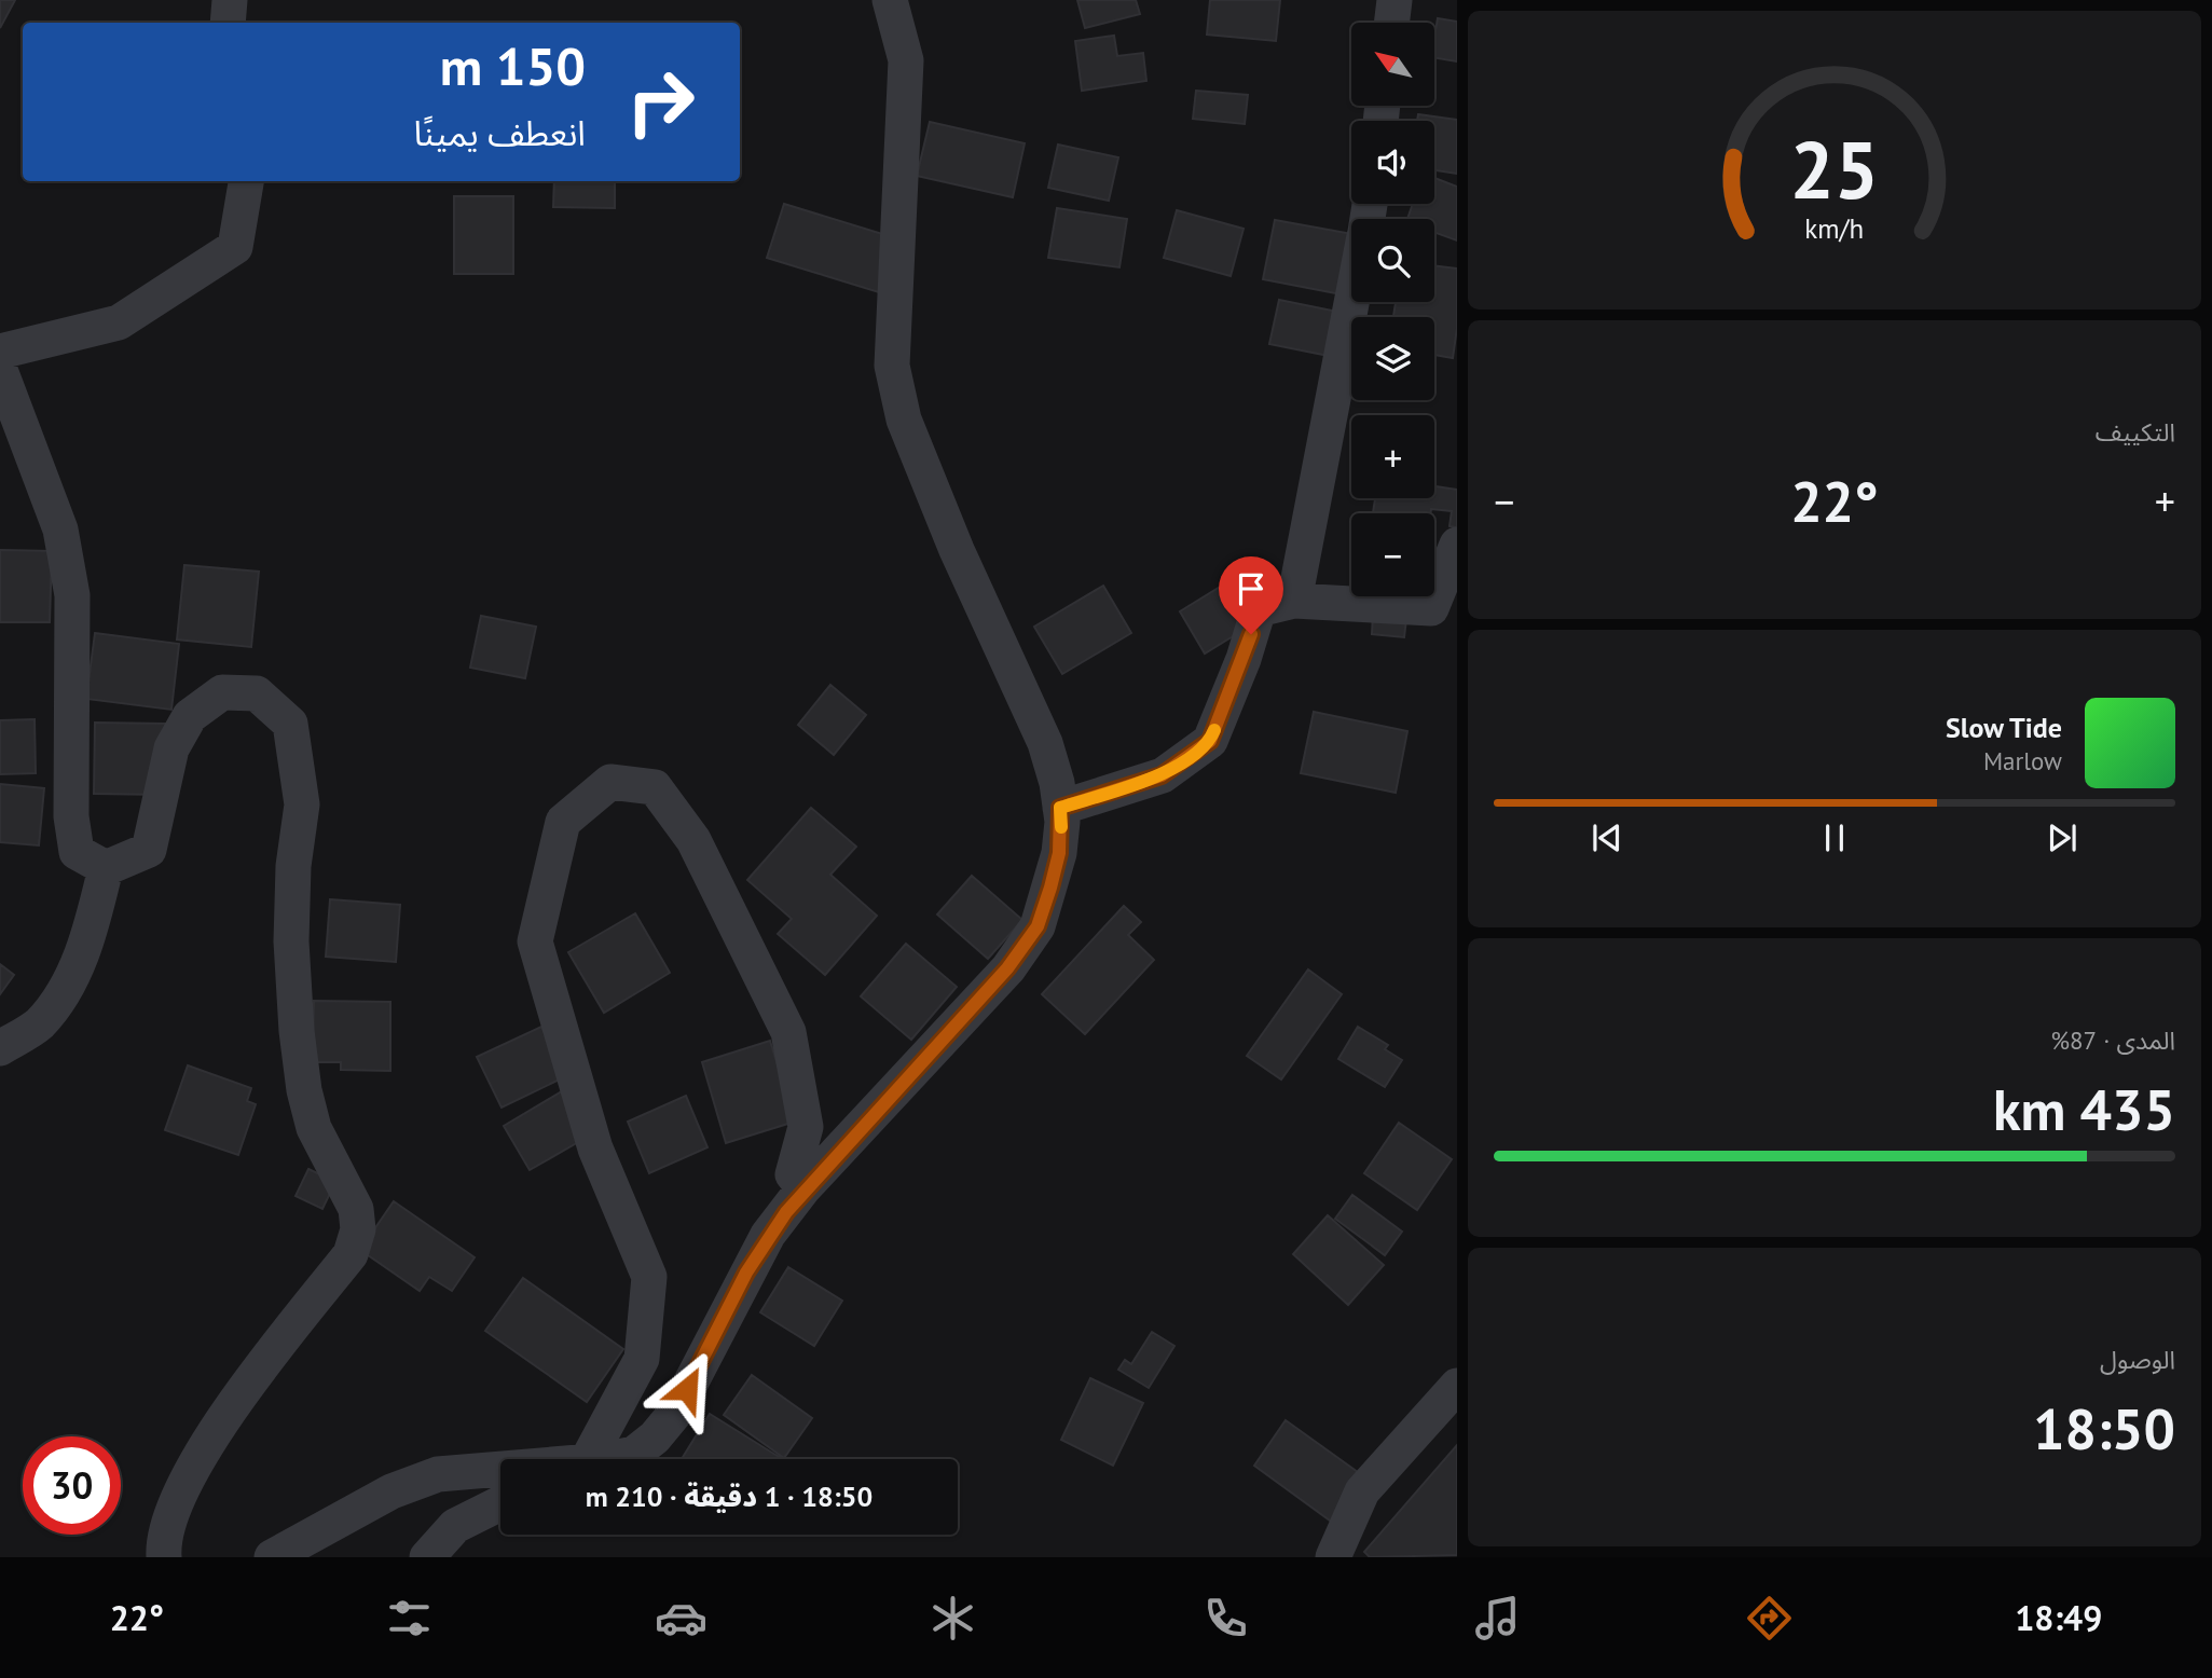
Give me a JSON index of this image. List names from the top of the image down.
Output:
{
  "north": "top left",
  "page": {
    "map_buttons": ["+", "−"],
    "turn": ["150 m", "انعطف يمينًا"],
    "tile": [
      "التكييف",
      ["المدى · 87%", "435 km"],
      ["الوصول", "18:50"]
    ],
    "heat": ["−", "22°", "+"],
    "song": ["Slow Tide", "Marlow"],
    "limit": "30",
    "trip": "18:50 · 1 دقيقة · 210 m",
    "tabs": ["18:49", "22°"],
    "gauge": ["25", "km/h"]
  }
}
